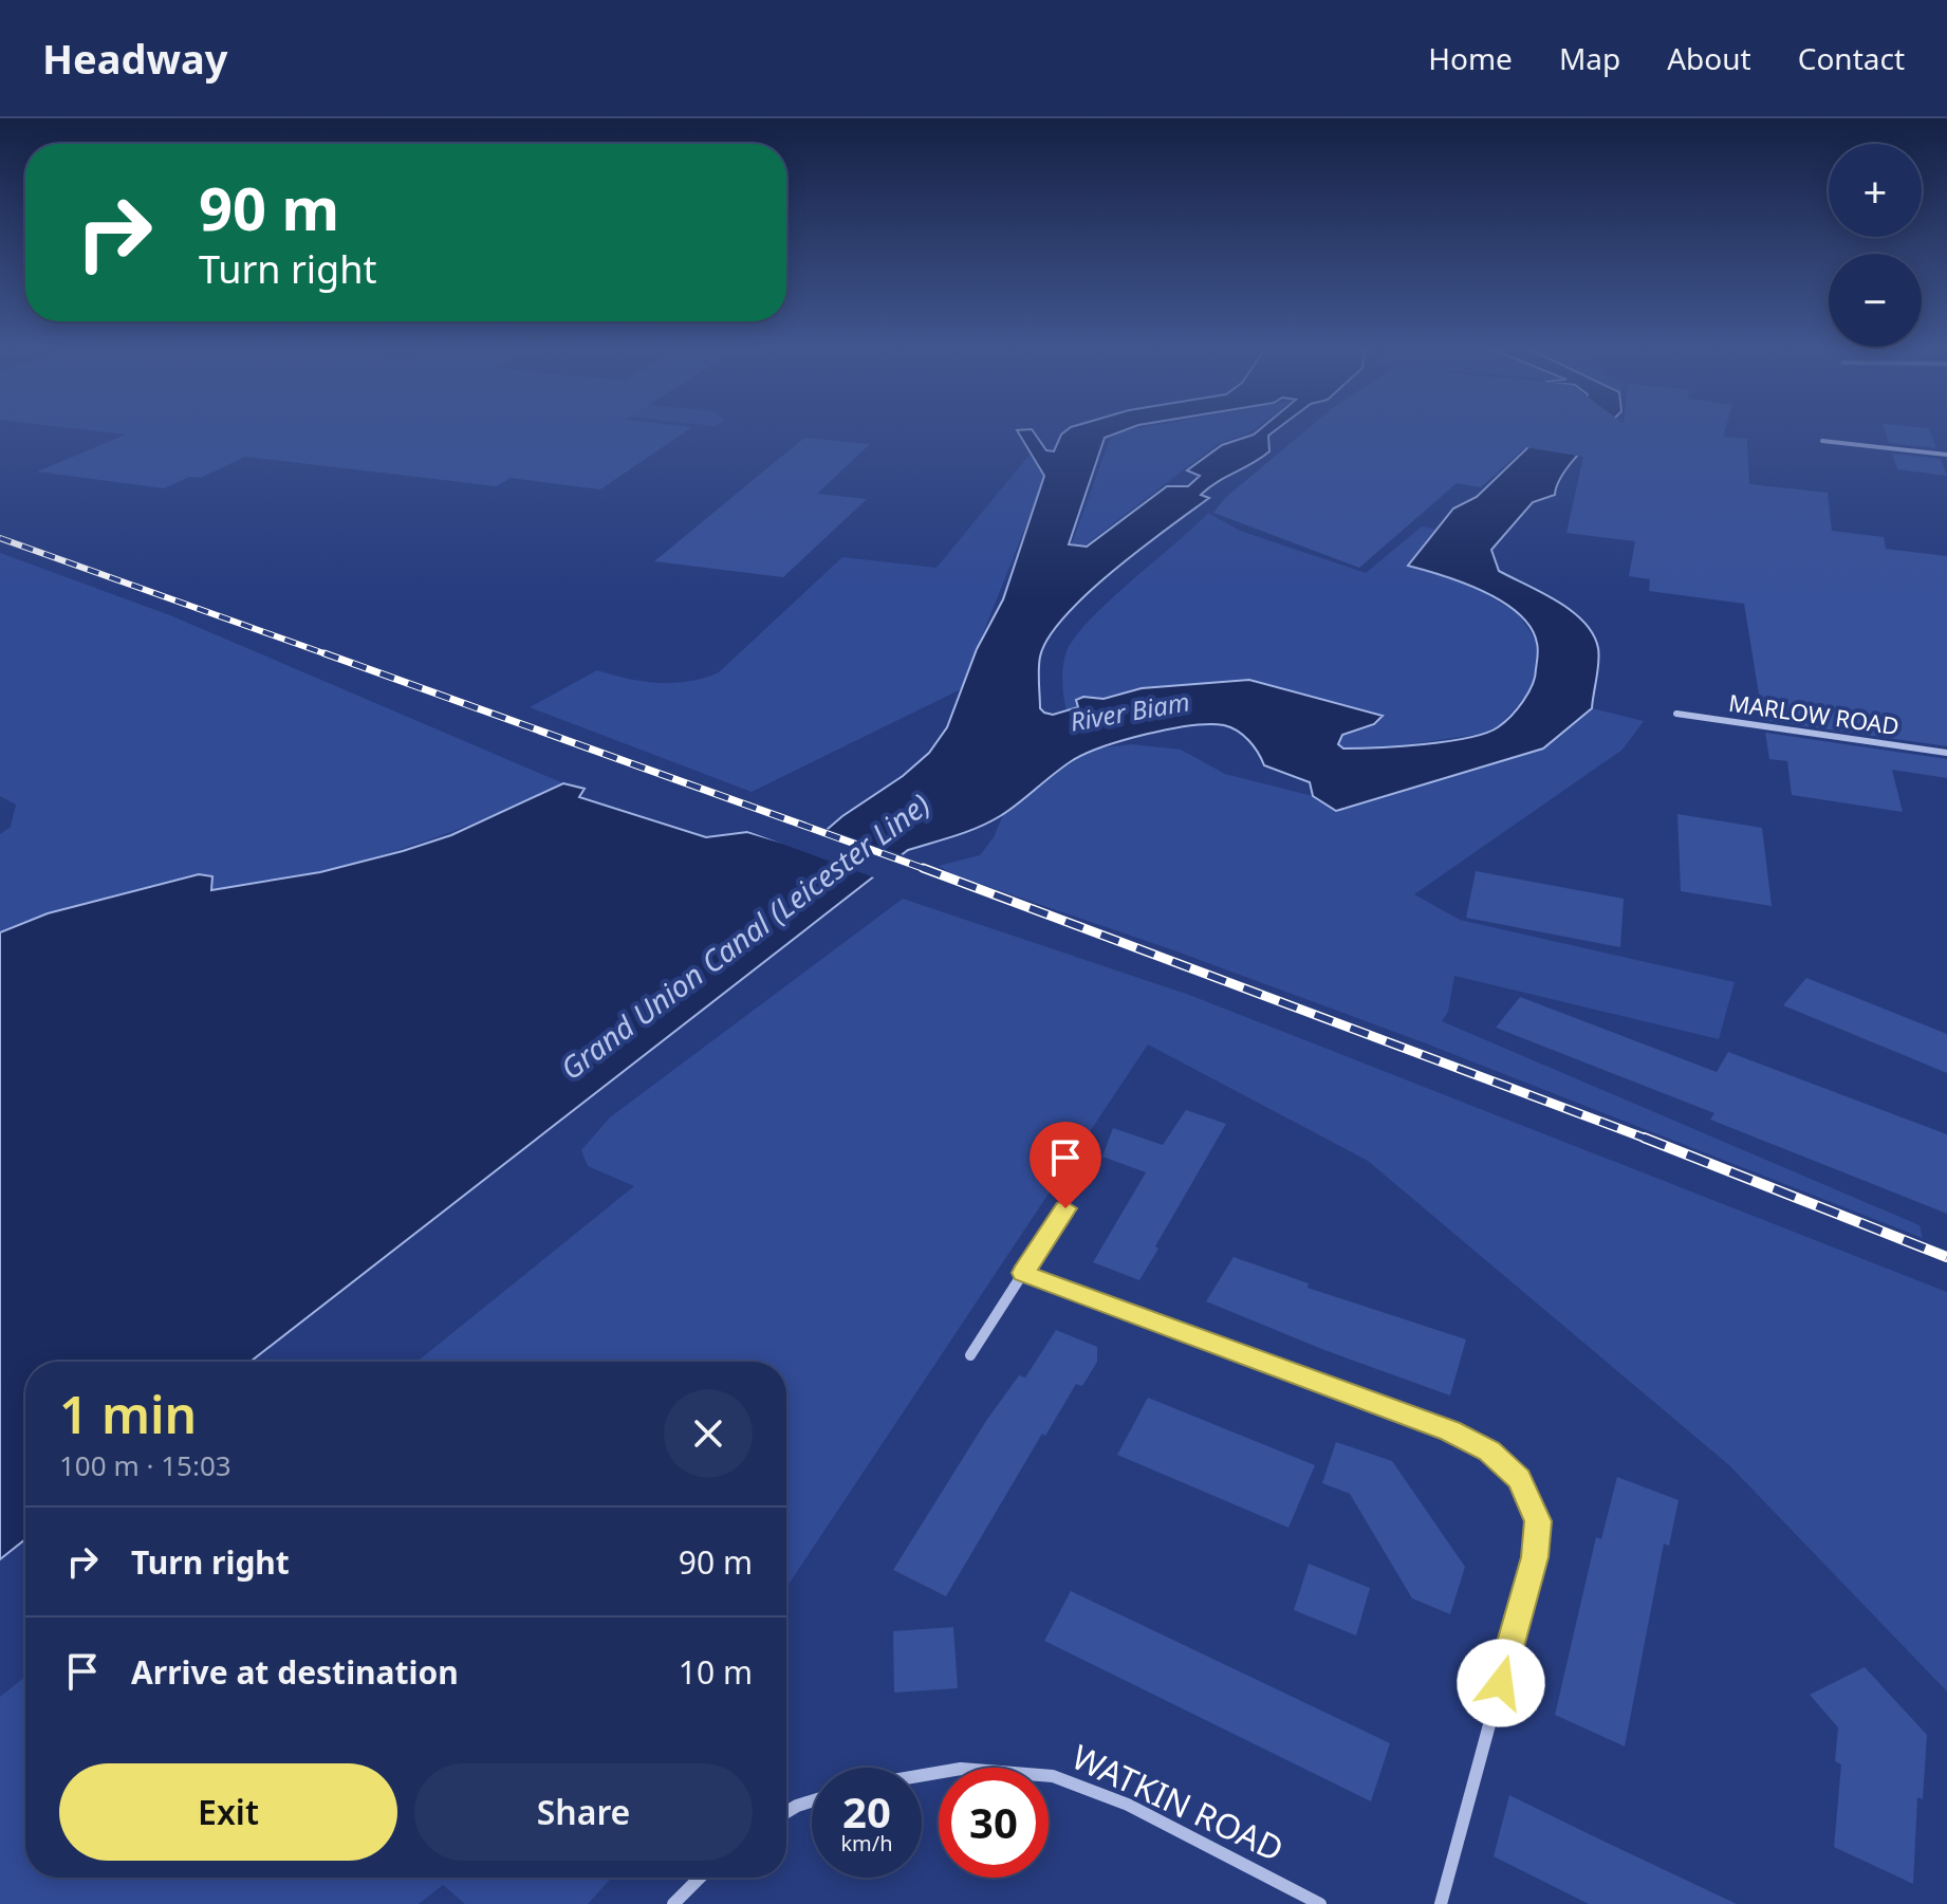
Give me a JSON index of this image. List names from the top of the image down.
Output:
{
  "streets": {
    "street": ["MARLOW ROAD", "WATKIN ROAD"]
  },
  "water": ["River Biam", "Grand Union Canal (Leicester Line)"],
  "page": {
    "header": "Headway",
    "nav": [
      "Home",
      "Map",
      "About",
      "Contact"
    ],
    "map_buttons": ["+", "−"],
    "turn": ["90 m", "Turn right"],
    "heading": ["1 min", "100 m · 15:03"],
    "list": [
      {
        "name": "Turn right",
        "value": "90 m"
      },
      {
        "name": "Arrive at destination",
        "value": "10 m"
      }
    ],
    "buttons": ["Exit", "Share"],
    "speed": "20 km/h",
    "limit": "30"
  }
}
